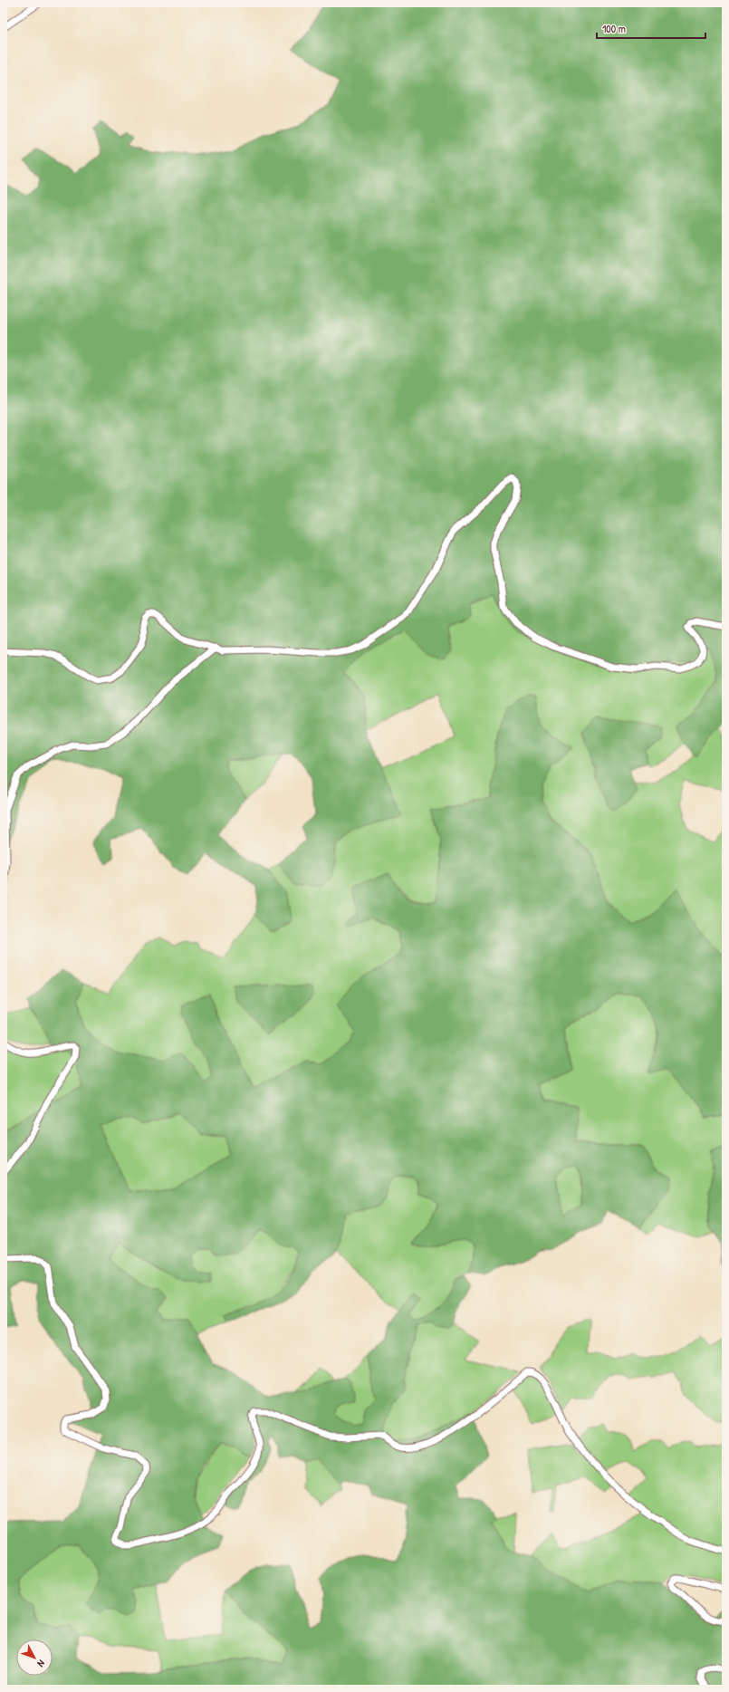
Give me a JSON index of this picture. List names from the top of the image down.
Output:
{
  "scale_bar": "100 m",
  "north": "bottom right"
}
